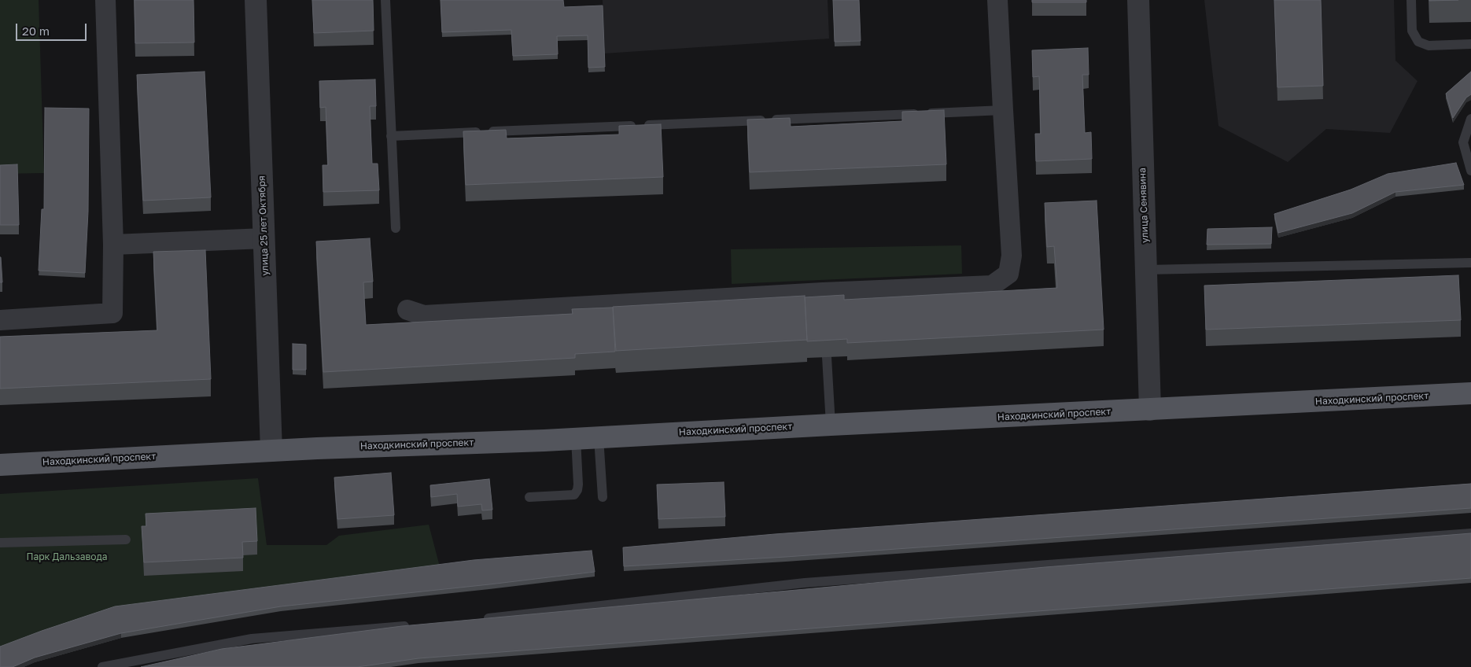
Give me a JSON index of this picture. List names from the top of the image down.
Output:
{
  "streets": {
    "main road": ["Находкинский проспект"],
    "street": ["улица Сенявина", "улица 25 лет Октября"]
  },
  "crossings": [
    ["улица Сенявина", "Находкинский проспект"],
    ["улица 25 лет Октября", "Находкинский проспект"]
  ],
  "parks": ["Парк Дальзавода"],
  "scale_bar": "20 m"
}
